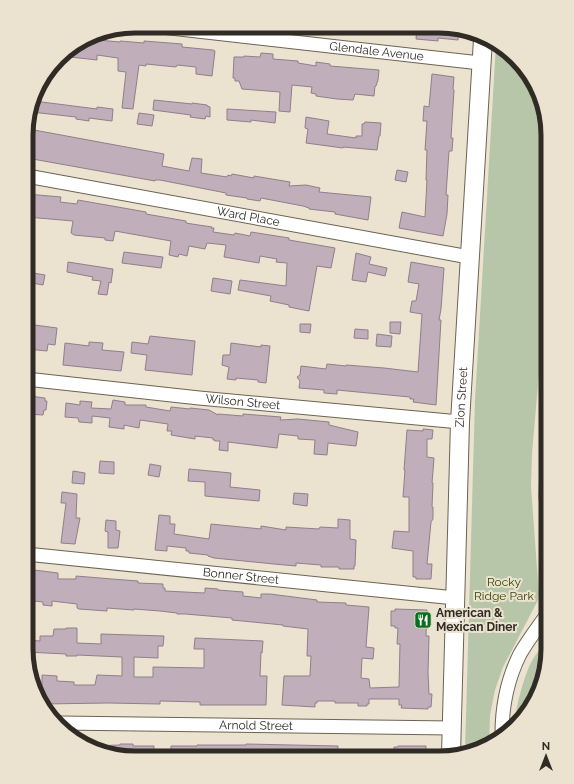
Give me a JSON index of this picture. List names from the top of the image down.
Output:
{
  "streets": {
    "main road": ["Zion Street"],
    "street": [
      "Glendale Avenue",
      "Ward Place",
      "Wilson Street",
      "Bonner Street",
      "Arnold Street"
    ]
  },
  "crossings": [
    ["Glendale Avenue", "Zion Street"],
    ["Ward Place", "Zion Street"],
    ["Zion Street", "Wilson Street"],
    ["Zion Street", "Bonner Street"],
    ["Zion Street", "Arnold Street"]
  ],
  "parks": ["Rocky Ridge Park"],
  "places": {
    "restaurant": ["American & Mexican Diner"]
  },
  "north": "top"
}
